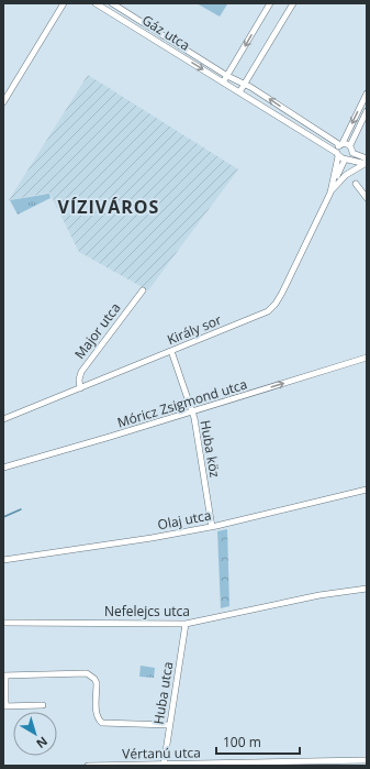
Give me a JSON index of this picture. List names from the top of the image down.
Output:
{
  "streets": {
    "street": [
      "Gáz utca",
      "Király sor",
      "Major utca",
      "Móricz Zsigmond utca",
      "Huba köz",
      "Olaj utca",
      "Nefelejcs utca",
      "Huba utca",
      "Vértanú utca"
    ]
  },
  "crossings": [
    ["Gáz utca", "Király sor"],
    ["Király sor", "Major utca"],
    ["Király sor", "Huba köz"],
    ["Móricz Zsigmond utca", "Huba köz"],
    ["Huba köz", "Olaj utca"],
    ["Nefelejcs utca", "Huba utca"],
    ["Huba utca", "Vértanú utca"]
  ],
  "one_way": ["Móricz Zsigmond utca"],
  "districts": ["VÍZIVÁROS"],
  "scale_bar": "100 m",
  "north": "bottom right"
}
